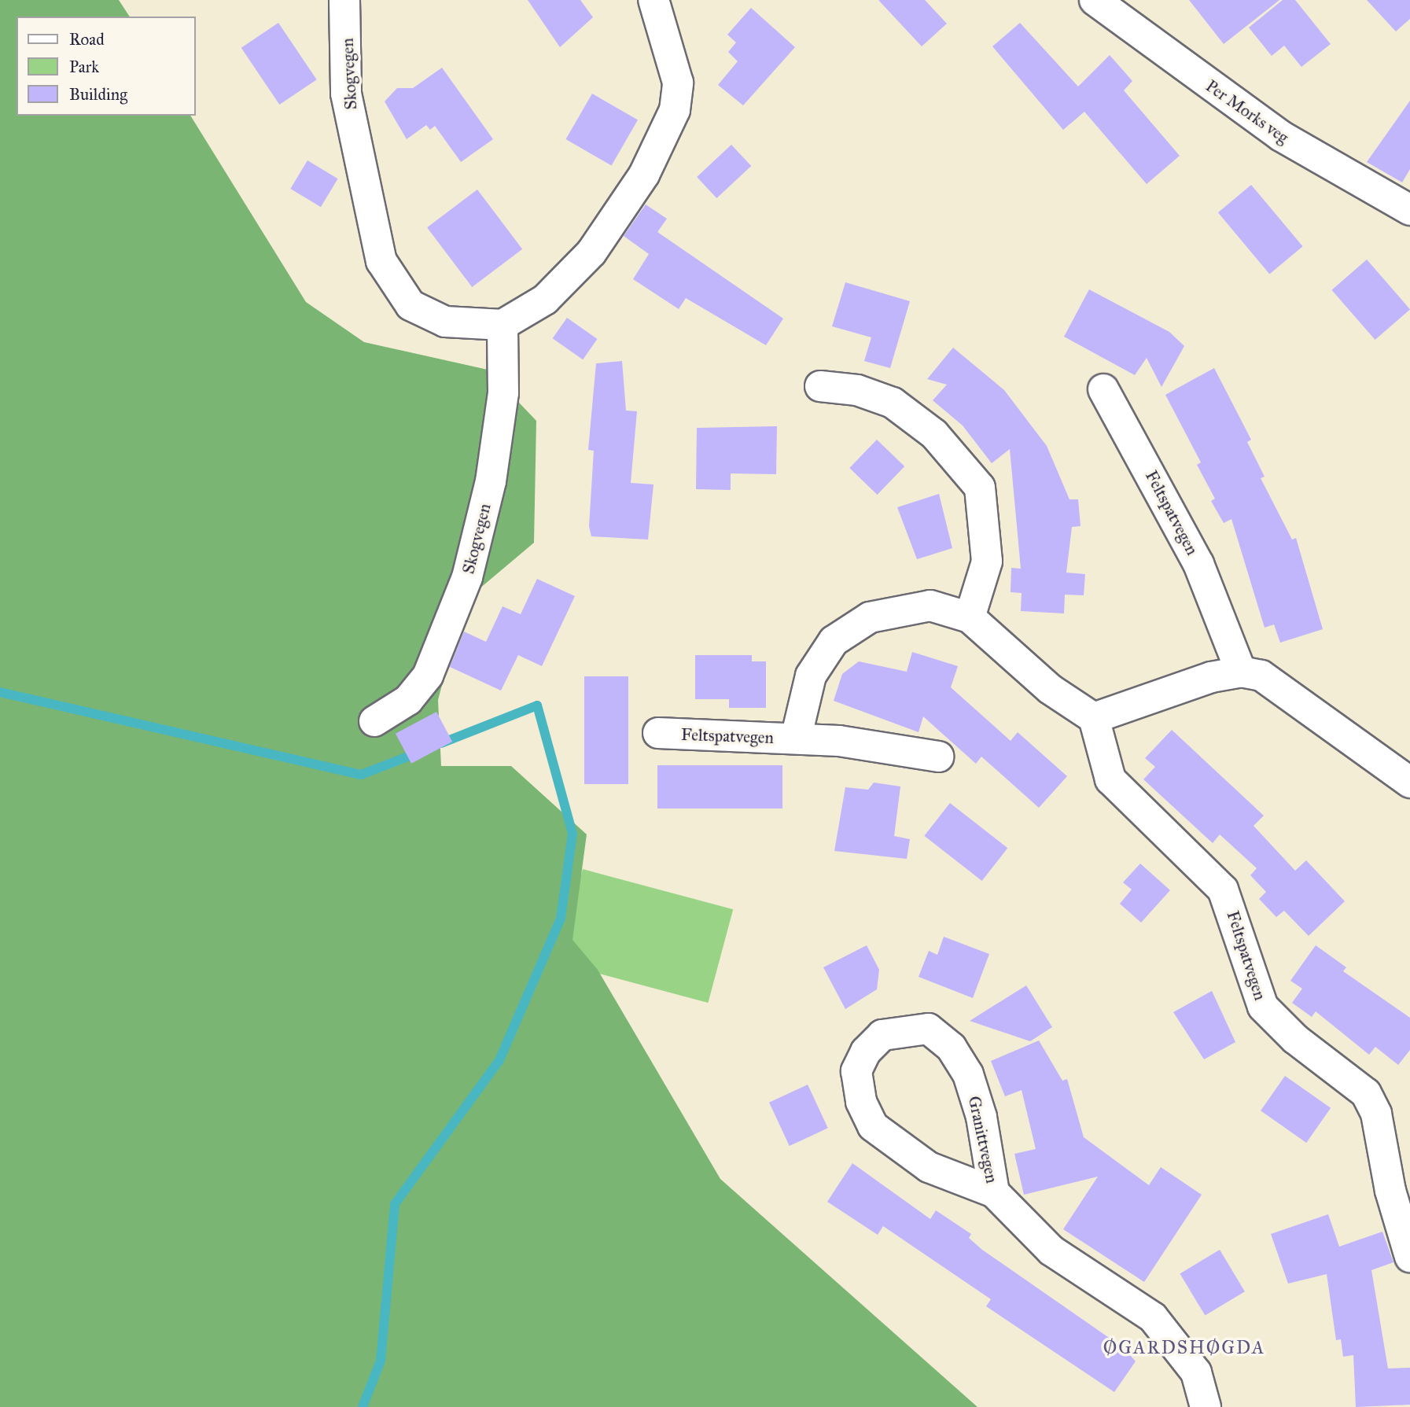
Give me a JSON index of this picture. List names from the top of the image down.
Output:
{
  "streets": {
    "street": [
      "Skogvegen",
      "Per Morks veg",
      "Feltspatvegen",
      "Granittvegen"
    ]
  },
  "districts": ["ØGARDSHØGDA"],
  "legend": ["Road", "Park", "Building"]
}
